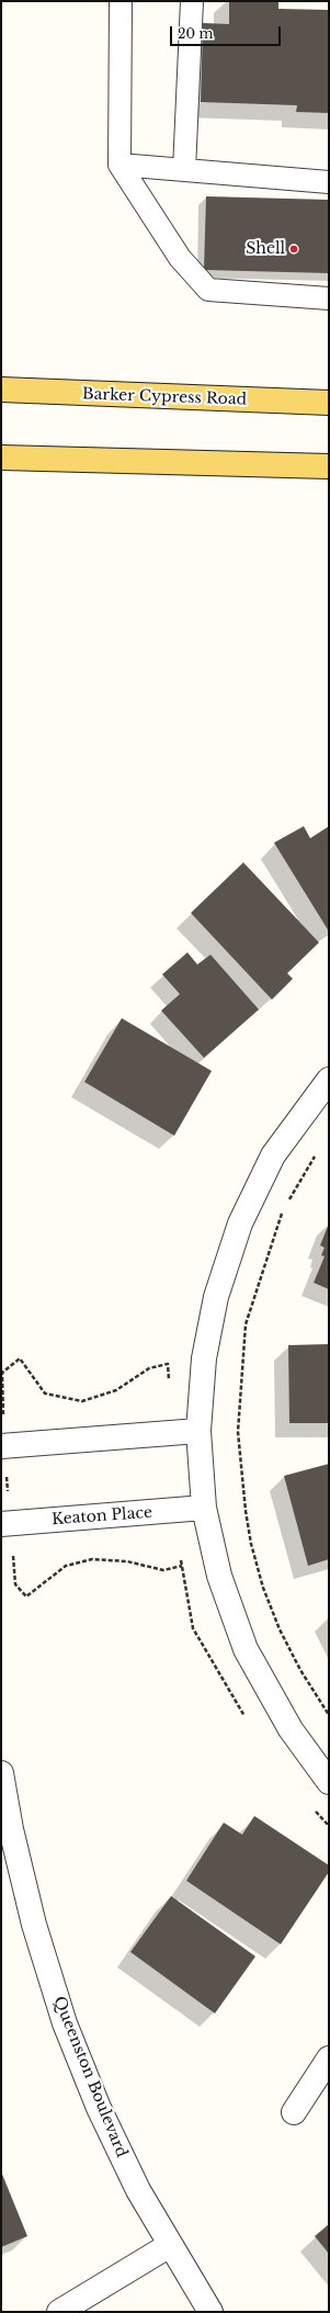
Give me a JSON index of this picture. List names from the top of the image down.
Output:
{
  "streets": {
    "main road": ["Barker Cypress Road"],
    "street": ["Keaton Place", "Queenston Boulevard"]
  },
  "places": ["Shell"],
  "scale_bar": "20 m"
}
